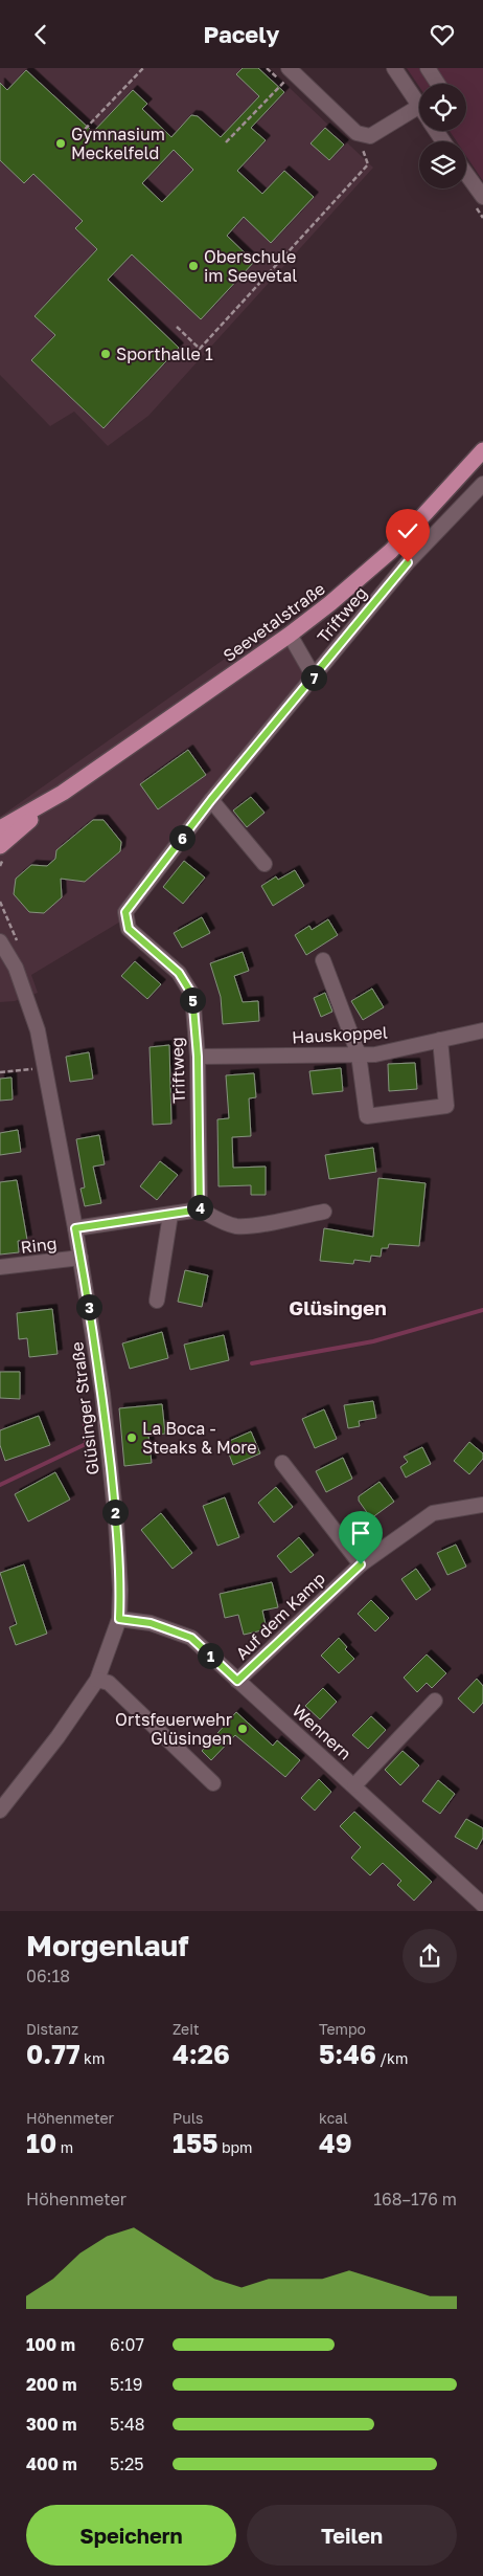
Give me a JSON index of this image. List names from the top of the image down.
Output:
{
  "streets": {
    "main road": ["Seevetalstraße"],
    "street": [
      "Triftweg",
      "Hauskoppel",
      "Ring",
      "Glüsinger Straße",
      "Auf dem Kamp",
      "Wennern"
    ]
  },
  "crossings": [
    ["Triftweg", "Seevetalstraße"],
    ["Triftweg", "Hauskoppel"],
    ["Ring", "Glüsinger Straße"],
    ["Glüsinger Straße", "Wennern"],
    ["Auf dem Kamp", "Wennern"]
  ],
  "districts": ["Glüsingen"],
  "places": [
    "Gymnasium Meckelfeld",
    "Oberschule im Seevetal",
    "Sporthalle 1",
    "La Boca - Steaks & More",
    "Ortsfeuerwehr Glüsingen"
  ],
  "page": {
    "header": "Pacely",
    "pins": [
      "7",
      "6",
      "5",
      "4",
      "3",
      "2",
      "1"
    ],
    "heading": ["Morgenlauf", "06:18"],
    "stats": [
      ["Distanz", "0.77 km"],
      ["Zeit", "4:26"],
      ["Tempo", "5:46 /km"],
      ["Höhenmeter", "10 m"],
      ["Puls", "155 bpm"],
      ["kcal", "49"]
    ],
    "chart": ["Höhenmeter", "168–176 m"],
    "list": [
      {
        "name": "100 m",
        "note": "6:07"
      },
      {
        "name": "200 m",
        "note": "5:19"
      },
      {
        "name": "300 m",
        "note": "5:48"
      },
      {
        "name": "400 m",
        "note": "5:25"
      }
    ],
    "buttons": ["Speichern", "Teilen"]
  }
}
